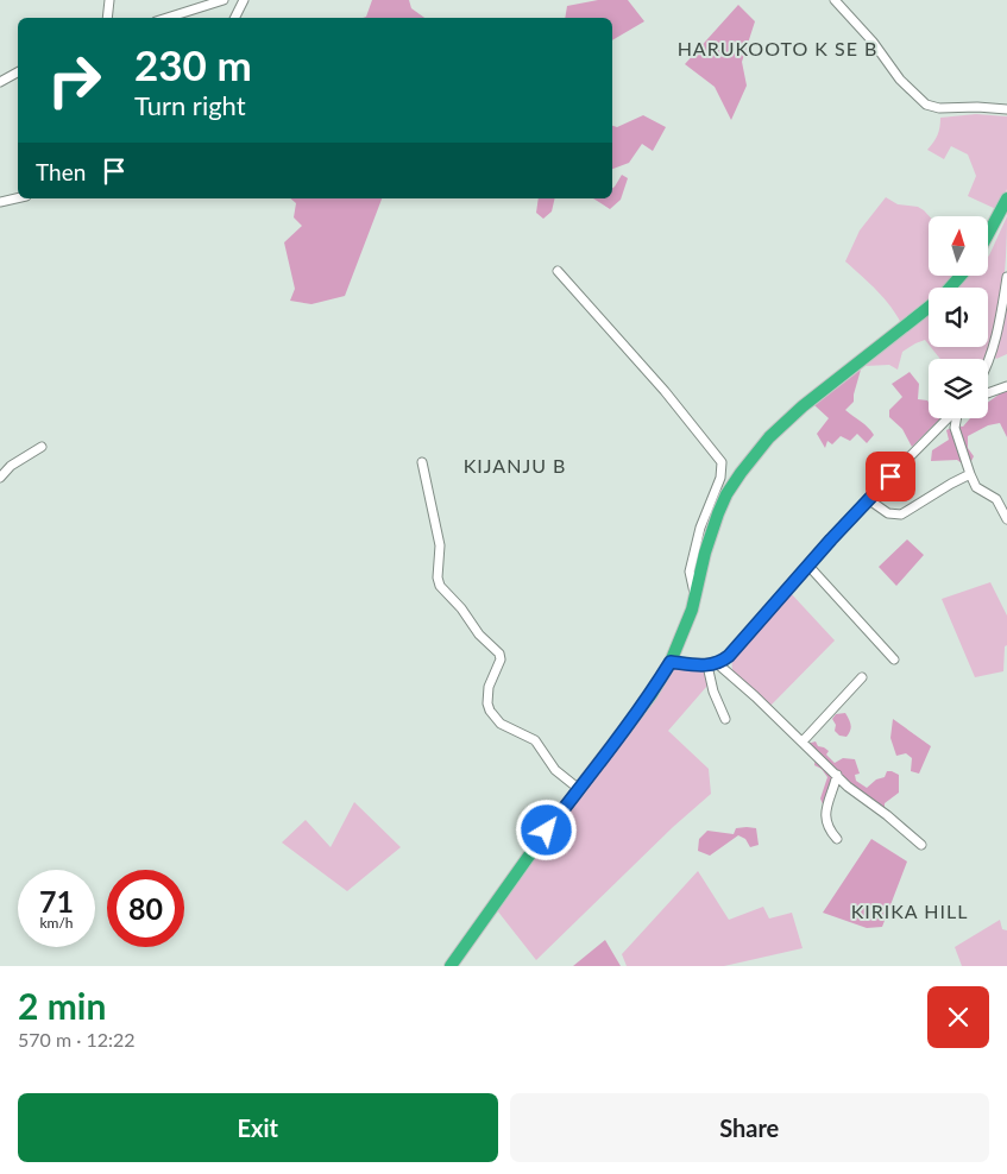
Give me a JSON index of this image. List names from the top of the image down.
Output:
{
  "districts": ["HARUKOOTO K SE B", "KIJANJU B", "KIRIKA HILL"],
  "north": "top",
  "page": {
    "turn": ["230 m", "Turn right"],
    "then": "Then",
    "speed": "71 km/h",
    "limit": "80",
    "heading": ["2 min", "570 m · 12:22"],
    "buttons": ["Exit", "Share"]
  }
}
